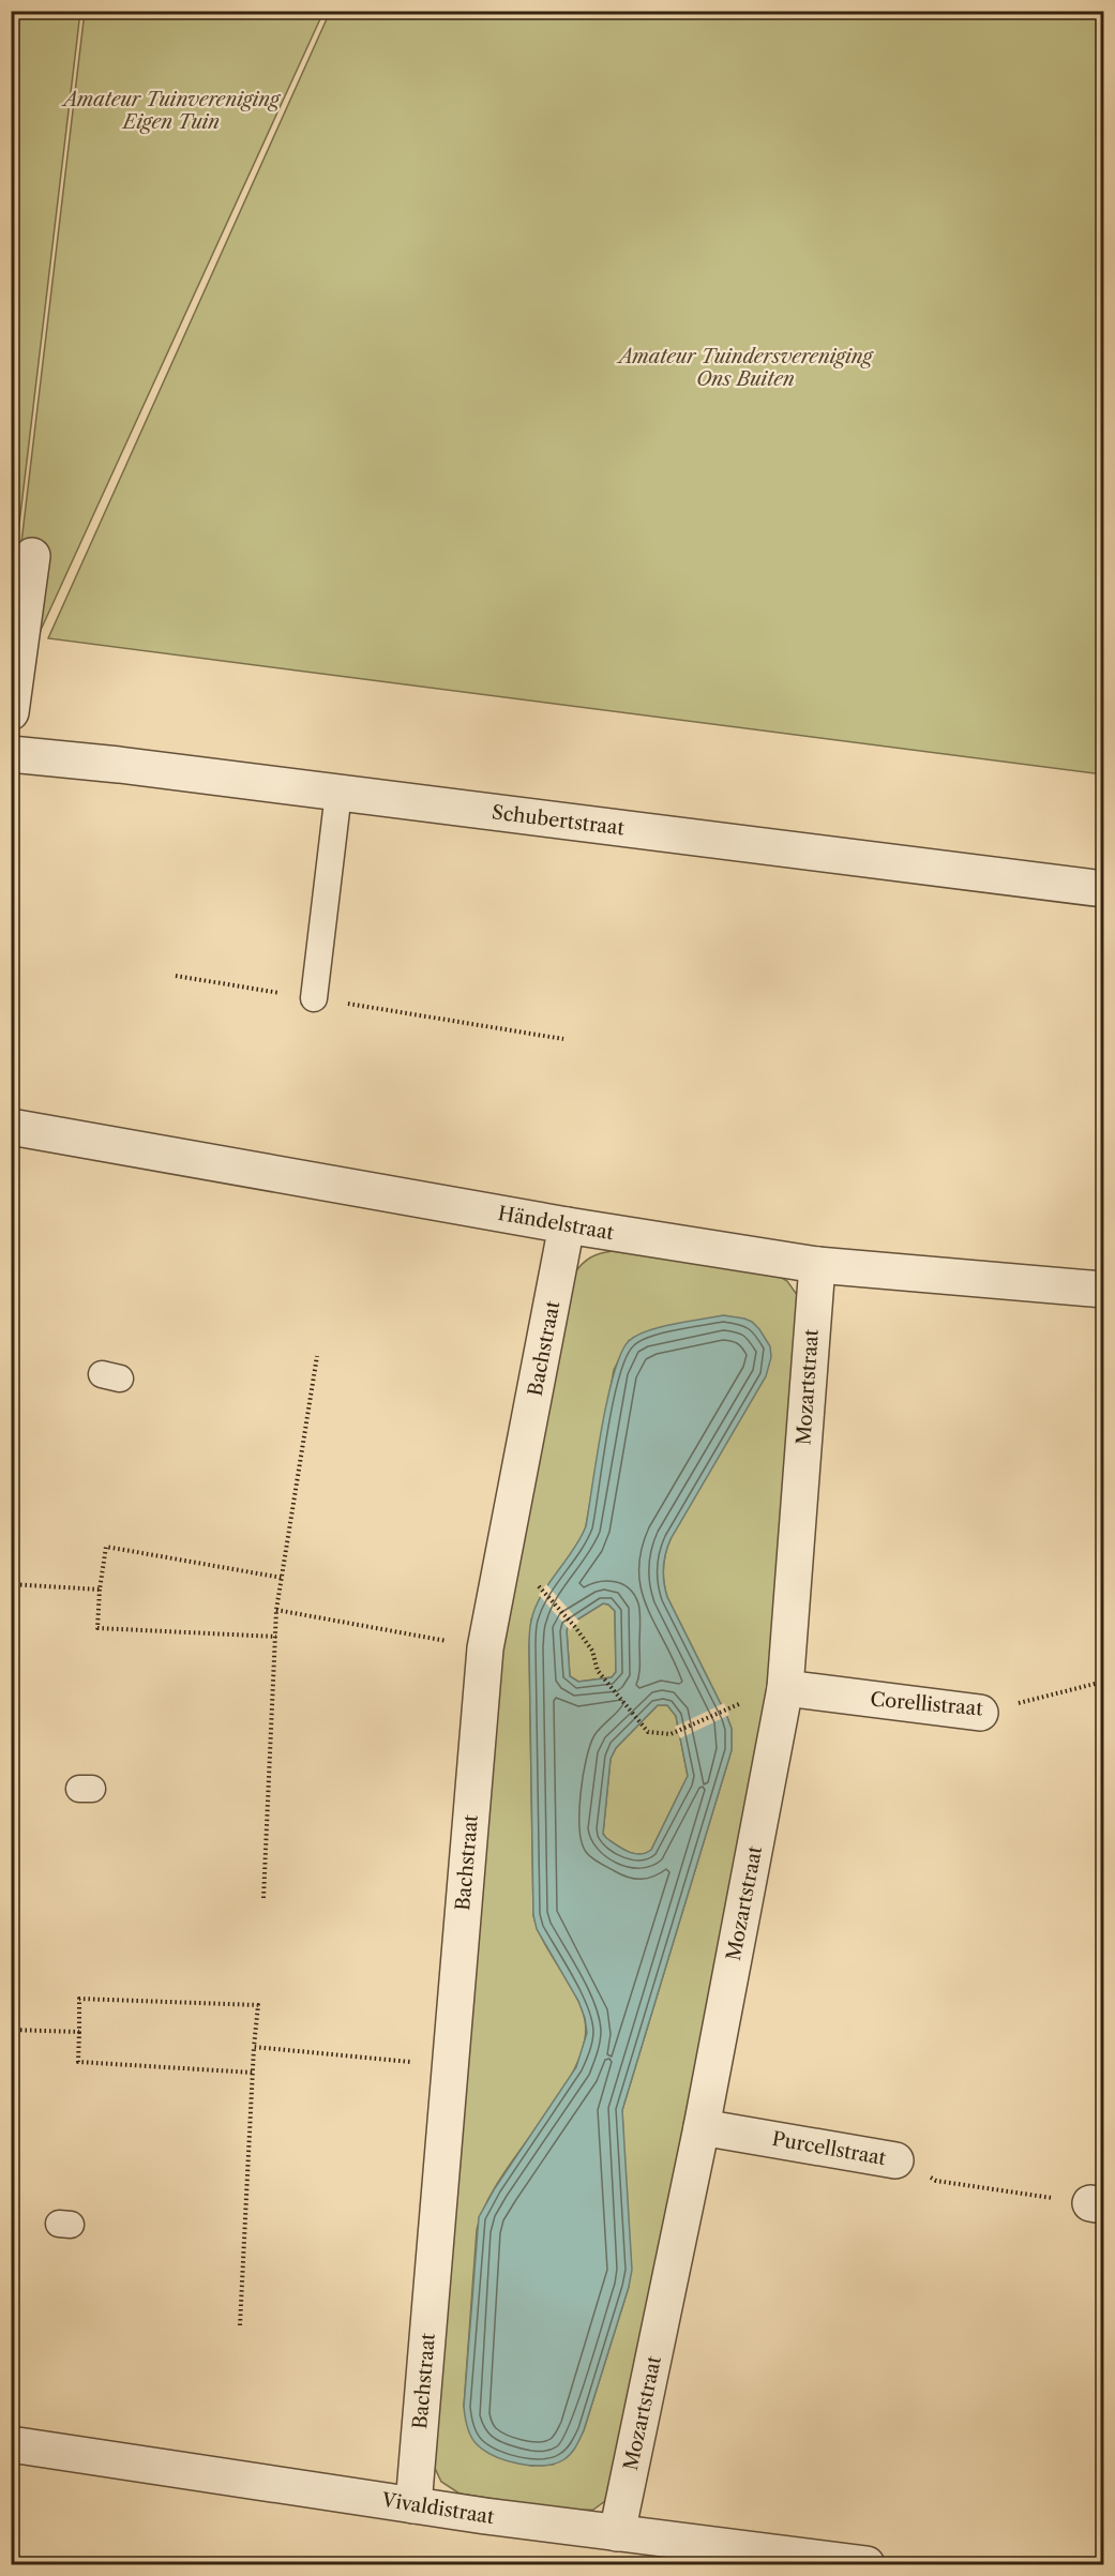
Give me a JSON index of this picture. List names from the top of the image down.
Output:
{
  "streets": {
    "street": [
      "Schubertstraat",
      "Händelstraat",
      "Bachstraat",
      "Mozartstraat",
      "Corellistraat",
      "Purcellstraat",
      "Vivaldistraat"
    ]
  },
  "crossings": [
    ["Händelstraat", "Bachstraat"],
    ["Händelstraat", "Mozartstraat"],
    ["Bachstraat", "Vivaldistraat"],
    ["Mozartstraat", "Corellistraat"],
    ["Mozartstraat", "Purcellstraat"],
    ["Mozartstraat", "Vivaldistraat"]
  ],
  "parks": ["Amateur Tuinvereniging Eigen Tuin", "Amateur Tuindersvereniging Ons Buiten"]
}
